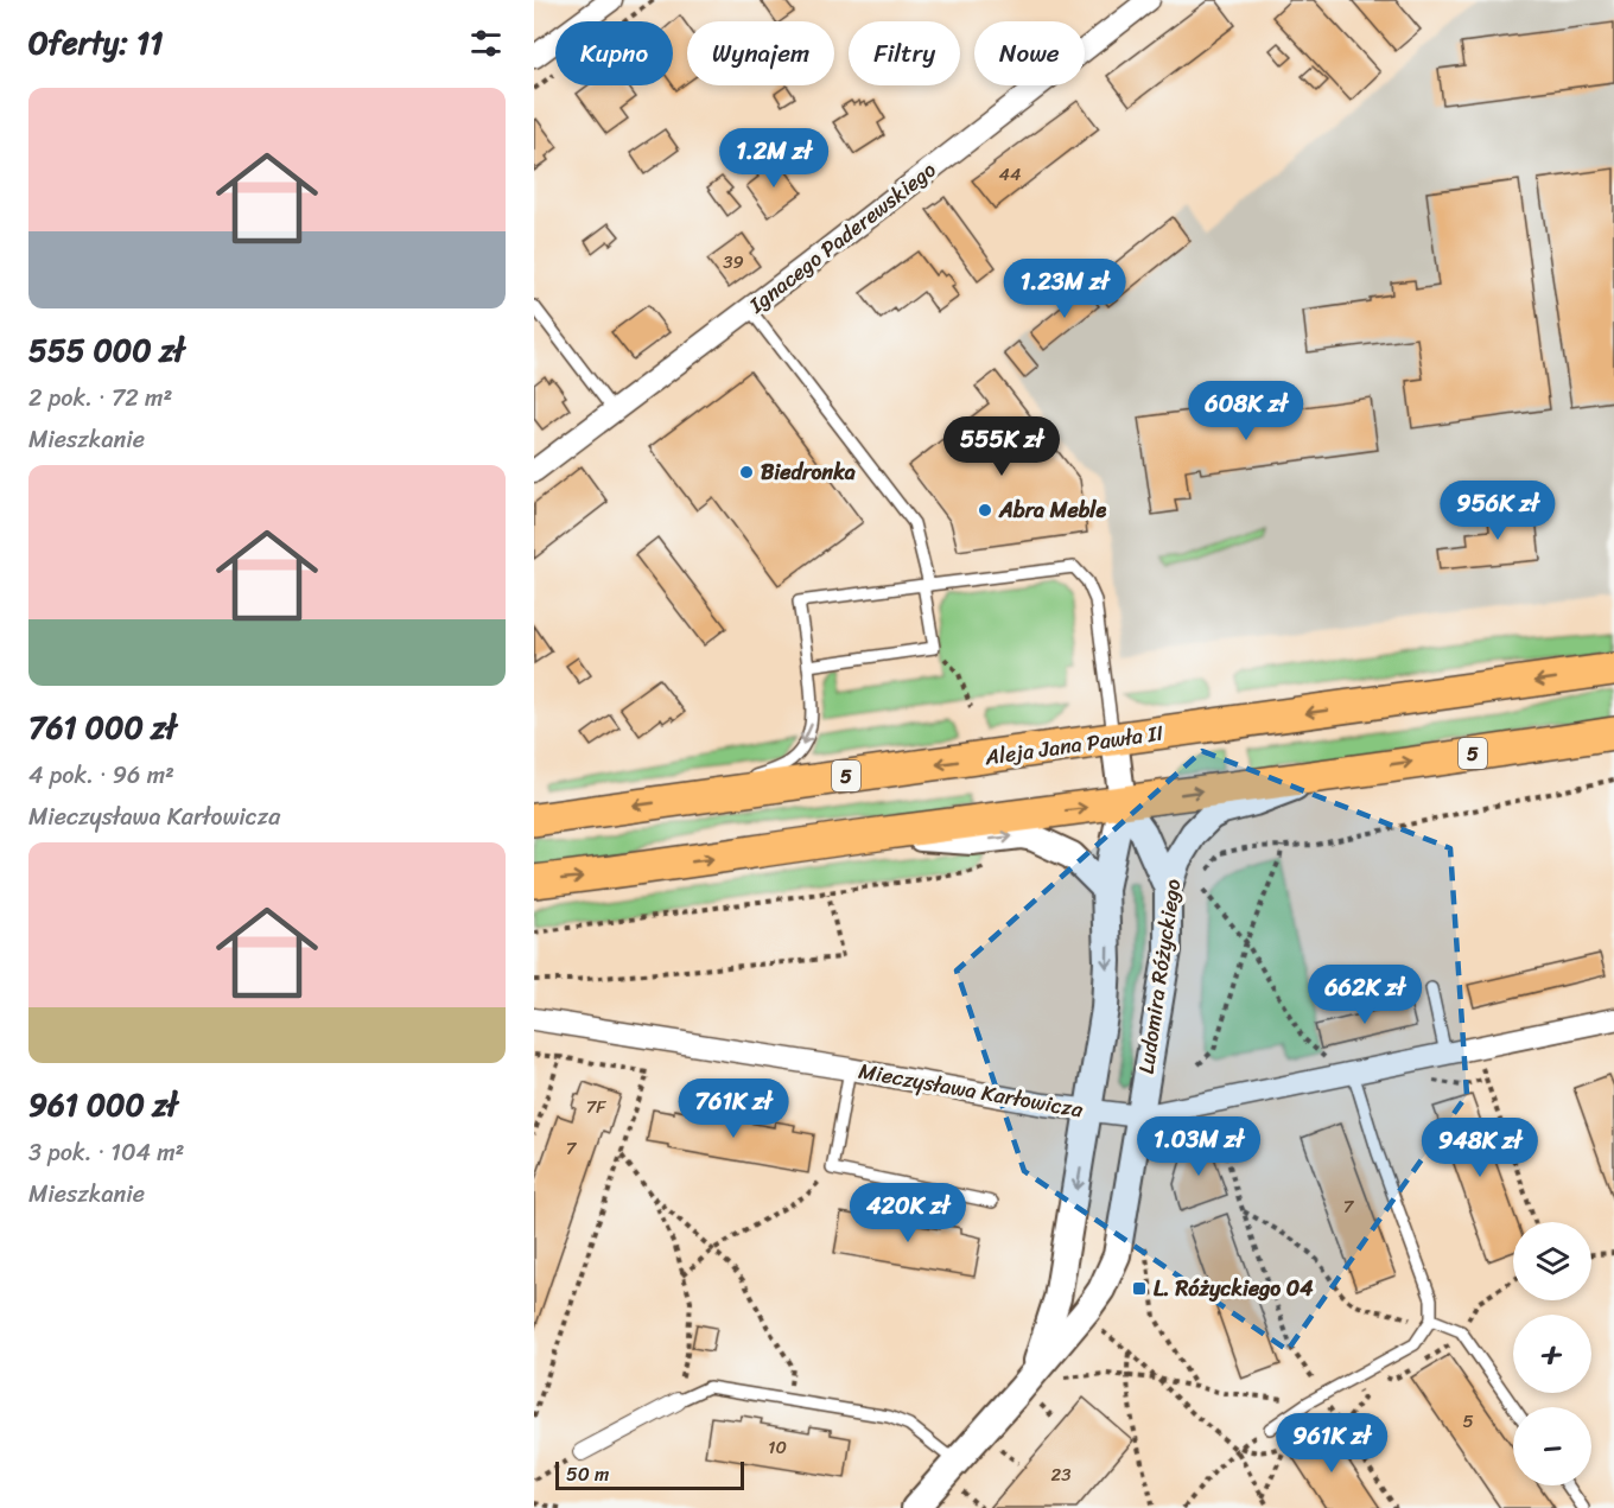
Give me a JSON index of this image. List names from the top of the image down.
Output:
{
  "streets": {
    "main road": ["Aleja Jana Pawła II", "5"],
    "street": ["Ignacego Paderewskiego", "Ludomira Różyckiego", "Mieczysława Karłowicza"]
  },
  "crossings": [
    ["5", "Ludomira Różyckiego"],
    ["Ludomira Różyckiego", "Mieczysława Karłowicza"]
  ],
  "places": {
    "other": ["Biedronka", "Abra Meble"],
    "transit": ["L. Różyckiego 04"]
  },
  "house_numbers": [
    "44",
    "39",
    "7F",
    "7",
    "7",
    "5",
    "10",
    "23"
  ],
  "scale_bar": "50 m",
  "page": {
    "heading": "Oferty: 11",
    "chip": [
      "Kupno",
      "Wynajem",
      "Filtry",
      "Nowe"
    ],
    "list": [
      {
        "name": "555 000 zł",
        "note": "2 pok. · 72 m² · Mieszkanie"
      },
      {
        "name": "761 000 zł",
        "note": "4 pok. · 96 m² · Mieczysława Karłowicza"
      },
      {
        "name": "961 000 zł",
        "note": "3 pok. · 104 m² · Mieszkanie"
      }
    ],
    "price": [
      "1.2M zł",
      "1.23M zł",
      "608K zł",
      "555K zł",
      "956K zł",
      "662K zł",
      "761K zł",
      "1.03M zł",
      "948K zł",
      "420K zł",
      "961K zł"
    ],
    "map_buttons": ["+", "−"],
    "scale": "50 m"
  }
}
